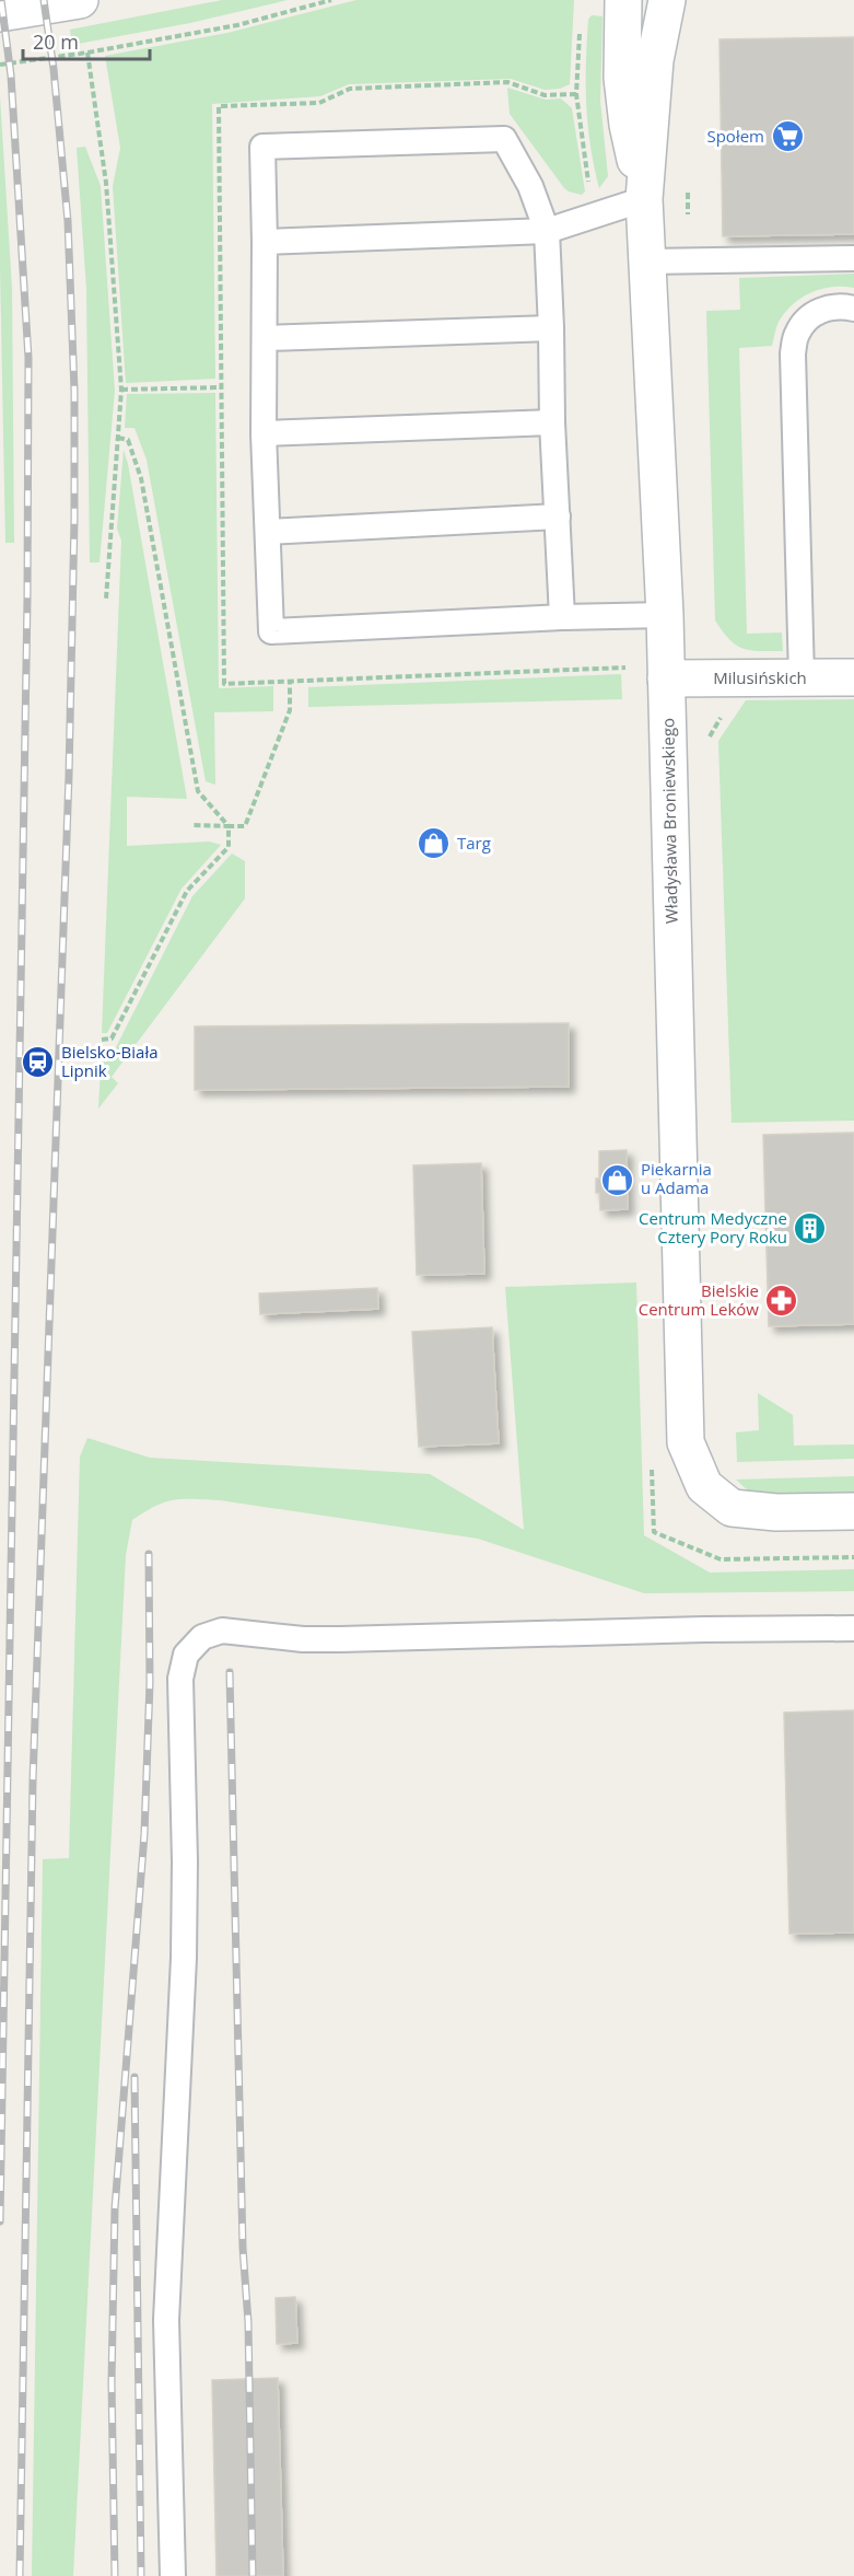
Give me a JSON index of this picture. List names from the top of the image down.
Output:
{
  "streets": {
    "street": ["Milusińskich", "Władysława Broniewskiego"]
  },
  "crossings": [
    ["Milusińskich", "Władysława Broniewskiego"]
  ],
  "places": {
    "supermarket": ["Społem"],
    "shop": ["Targ", "Piekarnia u Adama"],
    "station": ["Bielsko-Biała Lipnik"],
    "building": ["Centrum Medyczne Cztery Pory Roku"],
    "pharmacy": ["Bielskie Centrum Leków"]
  },
  "scale_bar": "20 m"
}
